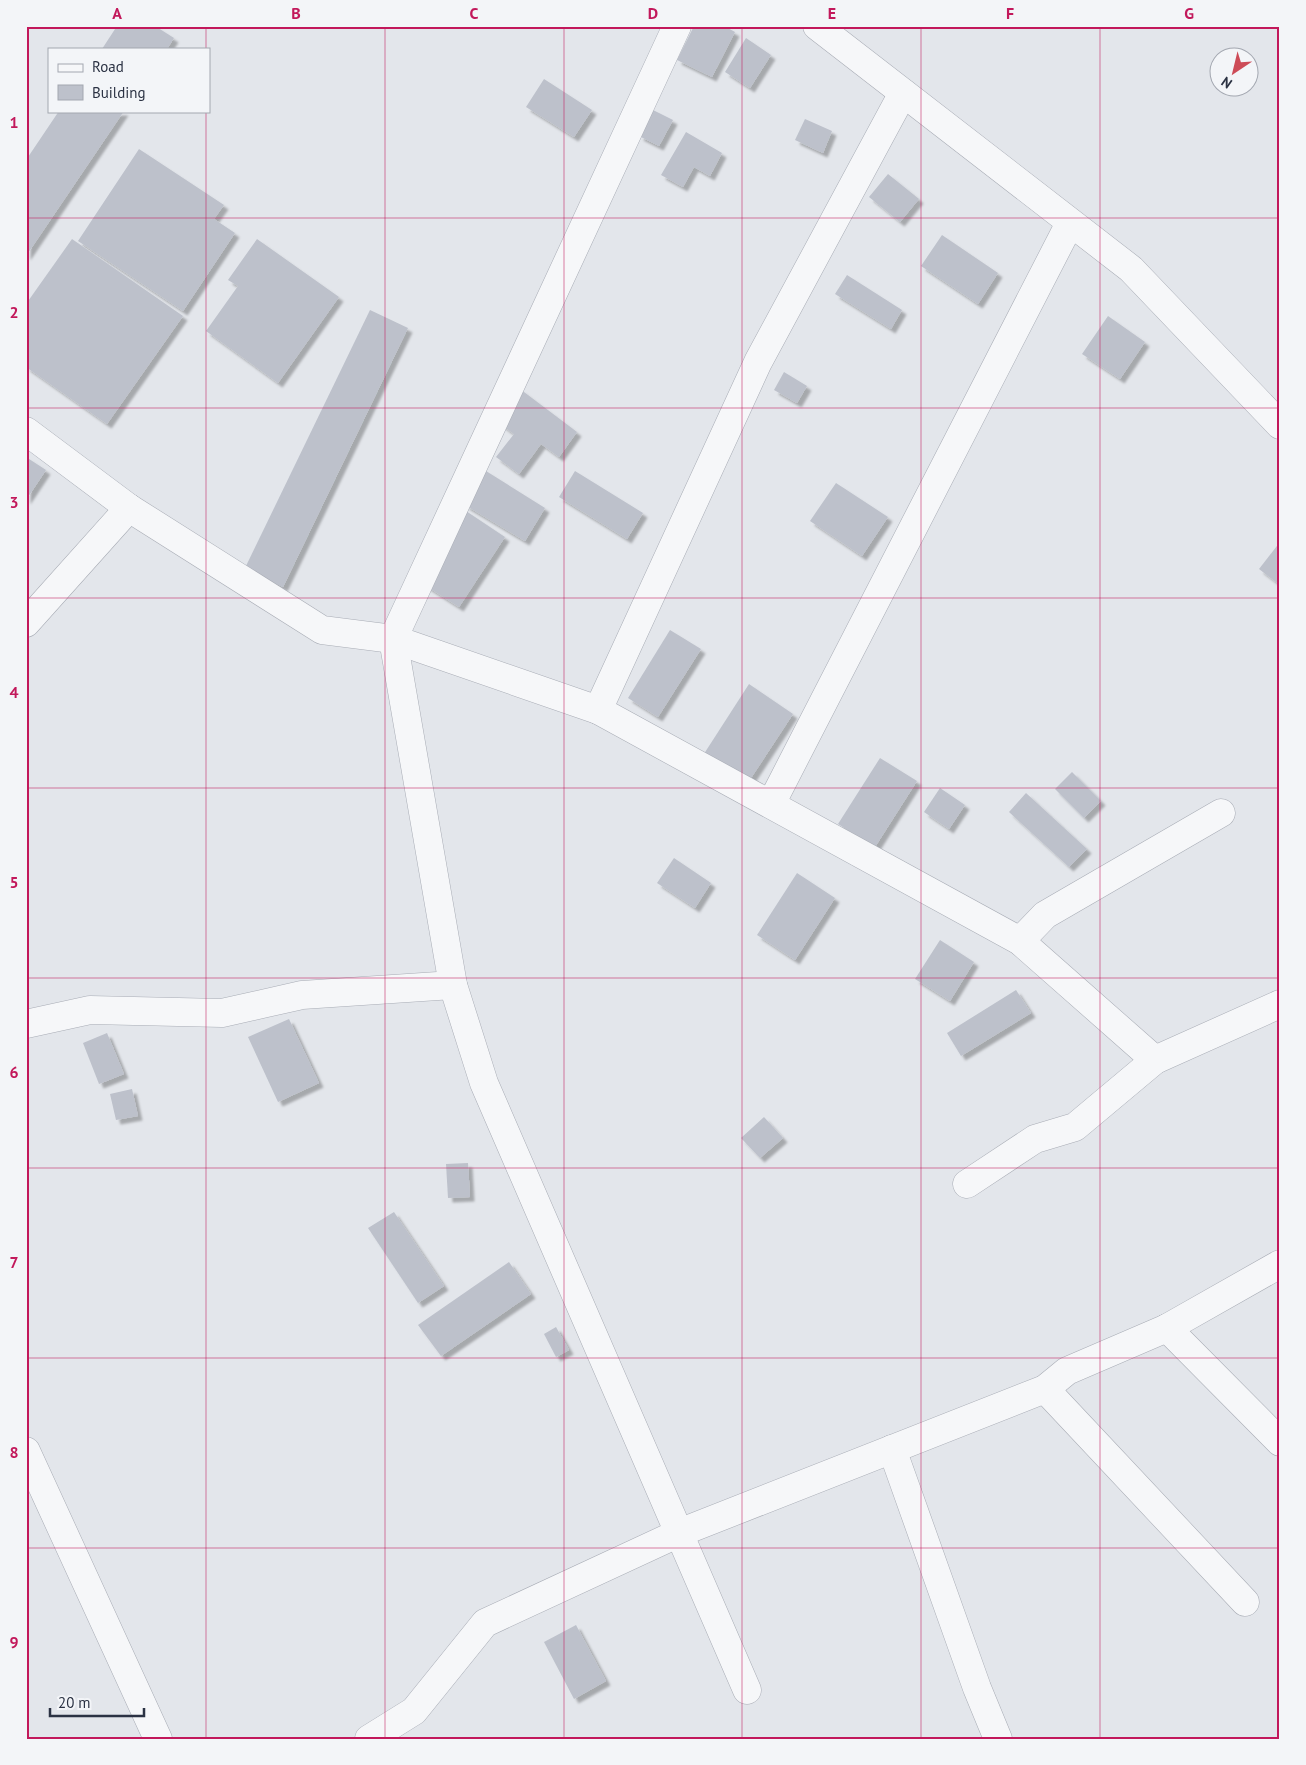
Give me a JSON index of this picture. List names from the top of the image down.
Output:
{
  "legend": ["Road", "Building"],
  "scale_bar": "20 m",
  "north": "bottom left",
  "grid": {
    "columns": [
      "A",
      "B",
      "C",
      "D",
      "E",
      "F",
      "G"
    ],
    "rows": [
      "1",
      "2",
      "3",
      "4",
      "5",
      "6",
      "7",
      "8",
      "9"
    ]
  }
}
